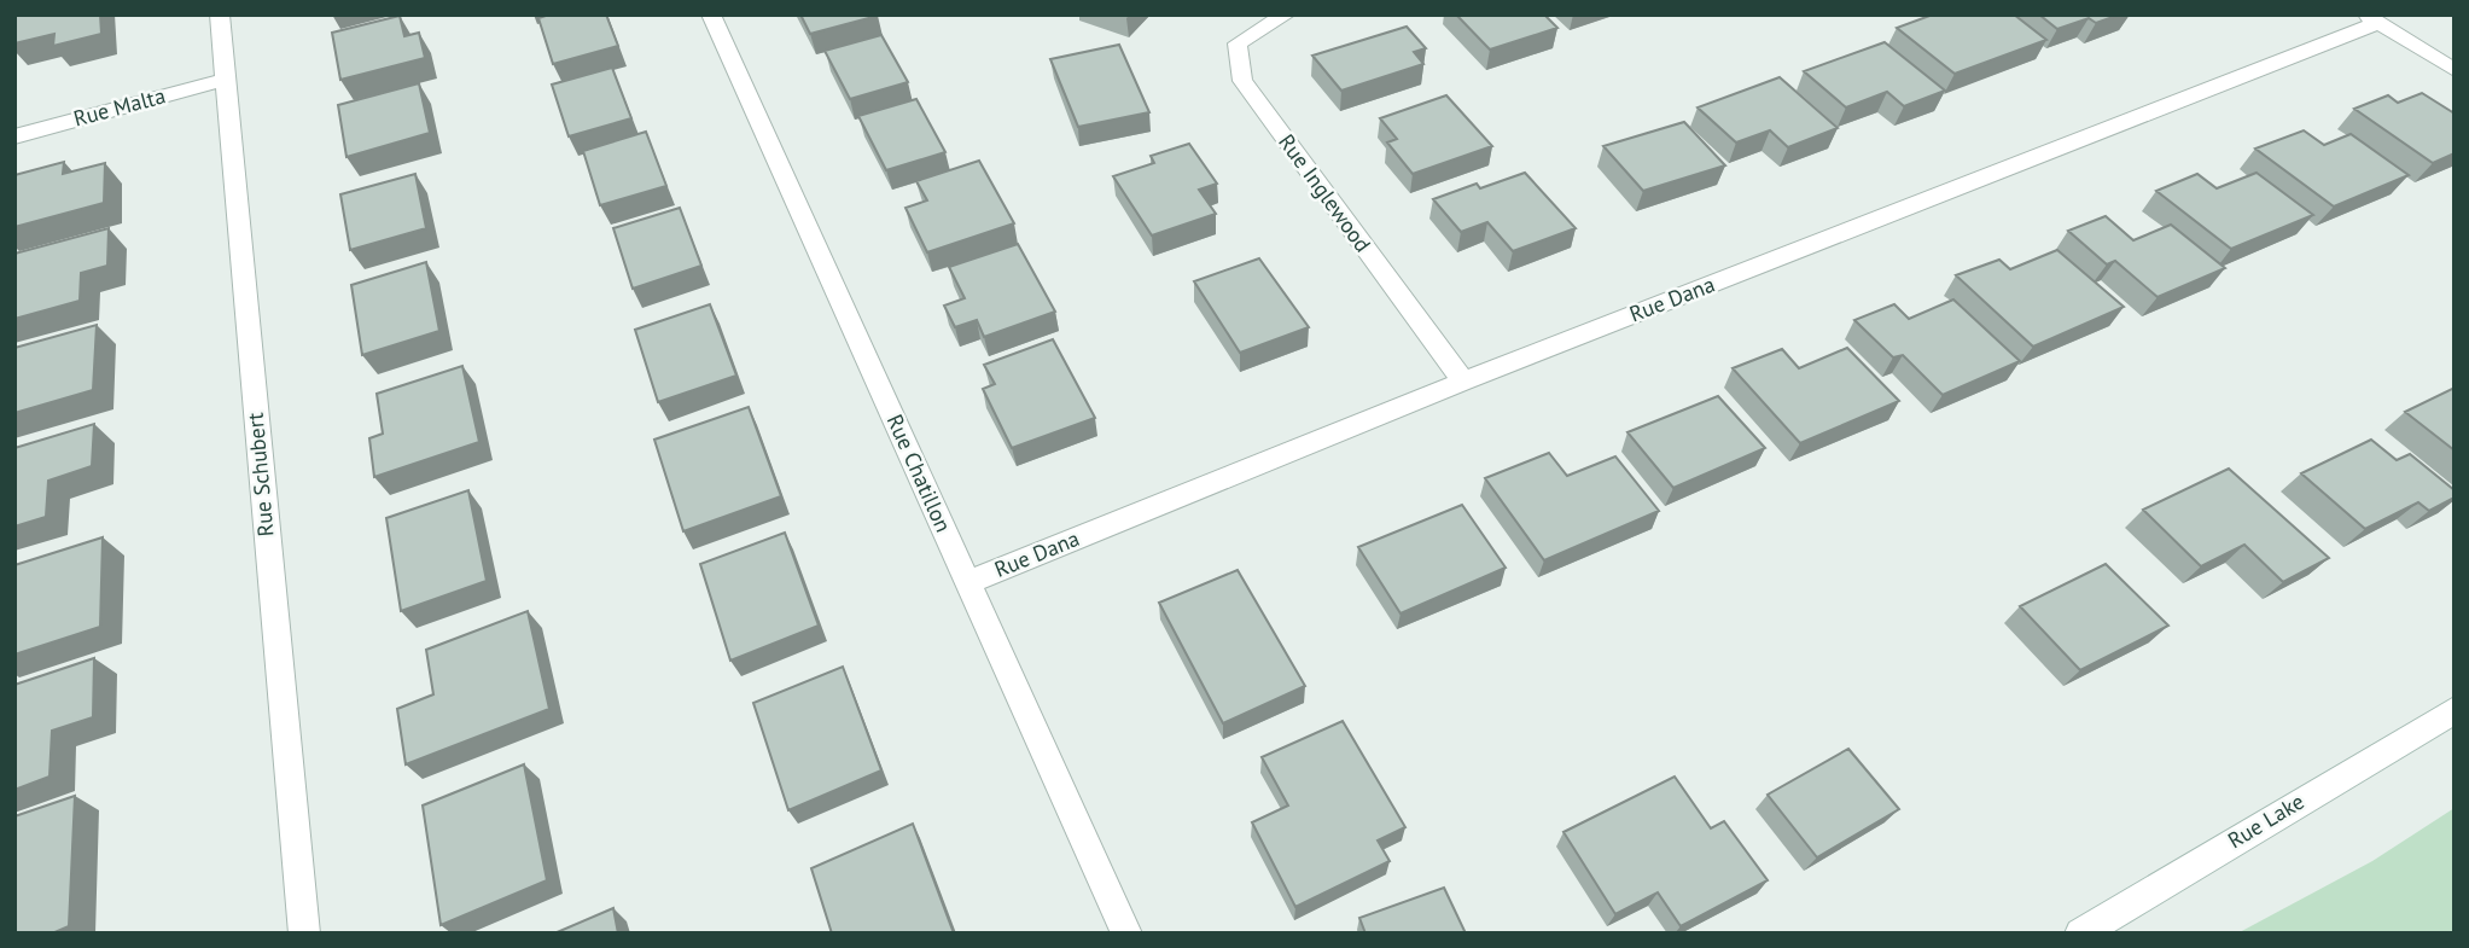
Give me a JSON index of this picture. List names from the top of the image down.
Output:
{
  "streets": {
    "street": [
      "Rue Malta",
      "Rue Inglewood",
      "Rue Dana",
      "Rue Chatillon",
      "Rue Schubert",
      "Rue Lake"
    ]
  },
  "crossings": [
    ["Rue Malta", "Rue Schubert"],
    ["Rue Inglewood", "Rue Dana"],
    ["Rue Dana", "Rue Chatillon"]
  ]
}
